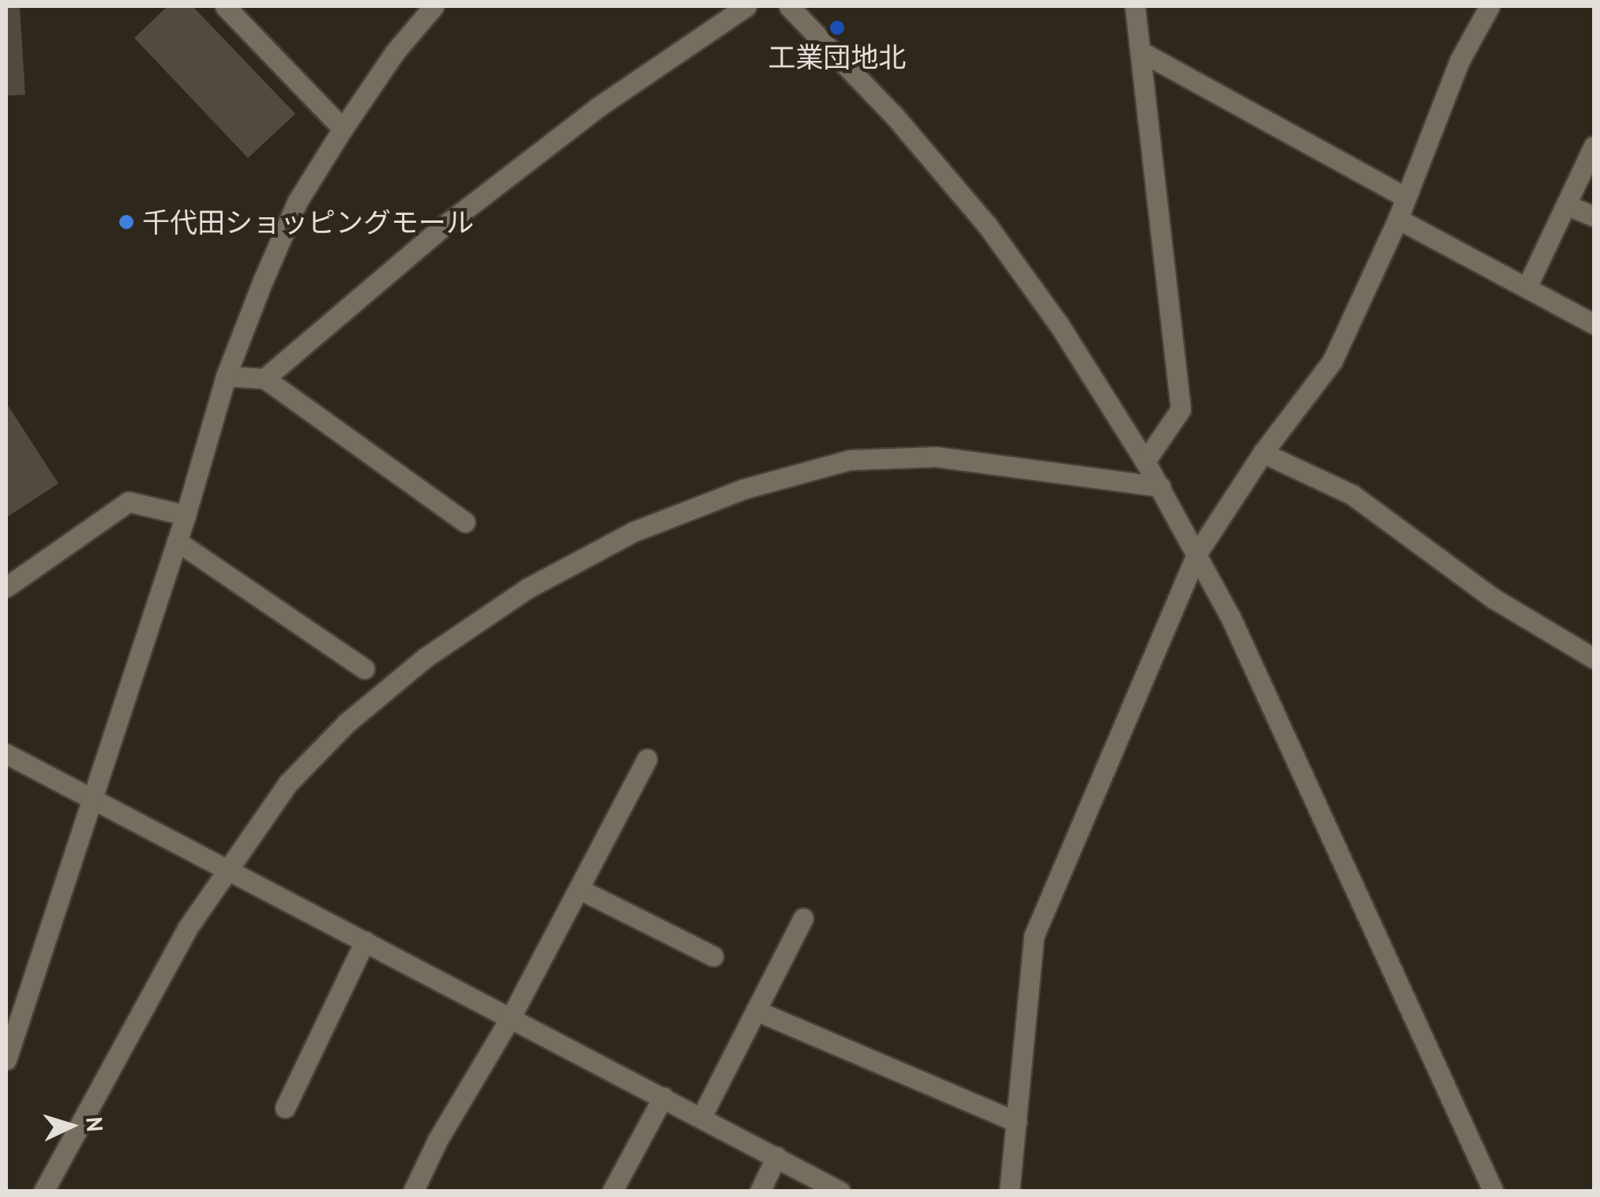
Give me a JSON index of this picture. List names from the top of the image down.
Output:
{
  "places": ["工業団地北", "千代田ショッピングモール"],
  "north": "right"
}
